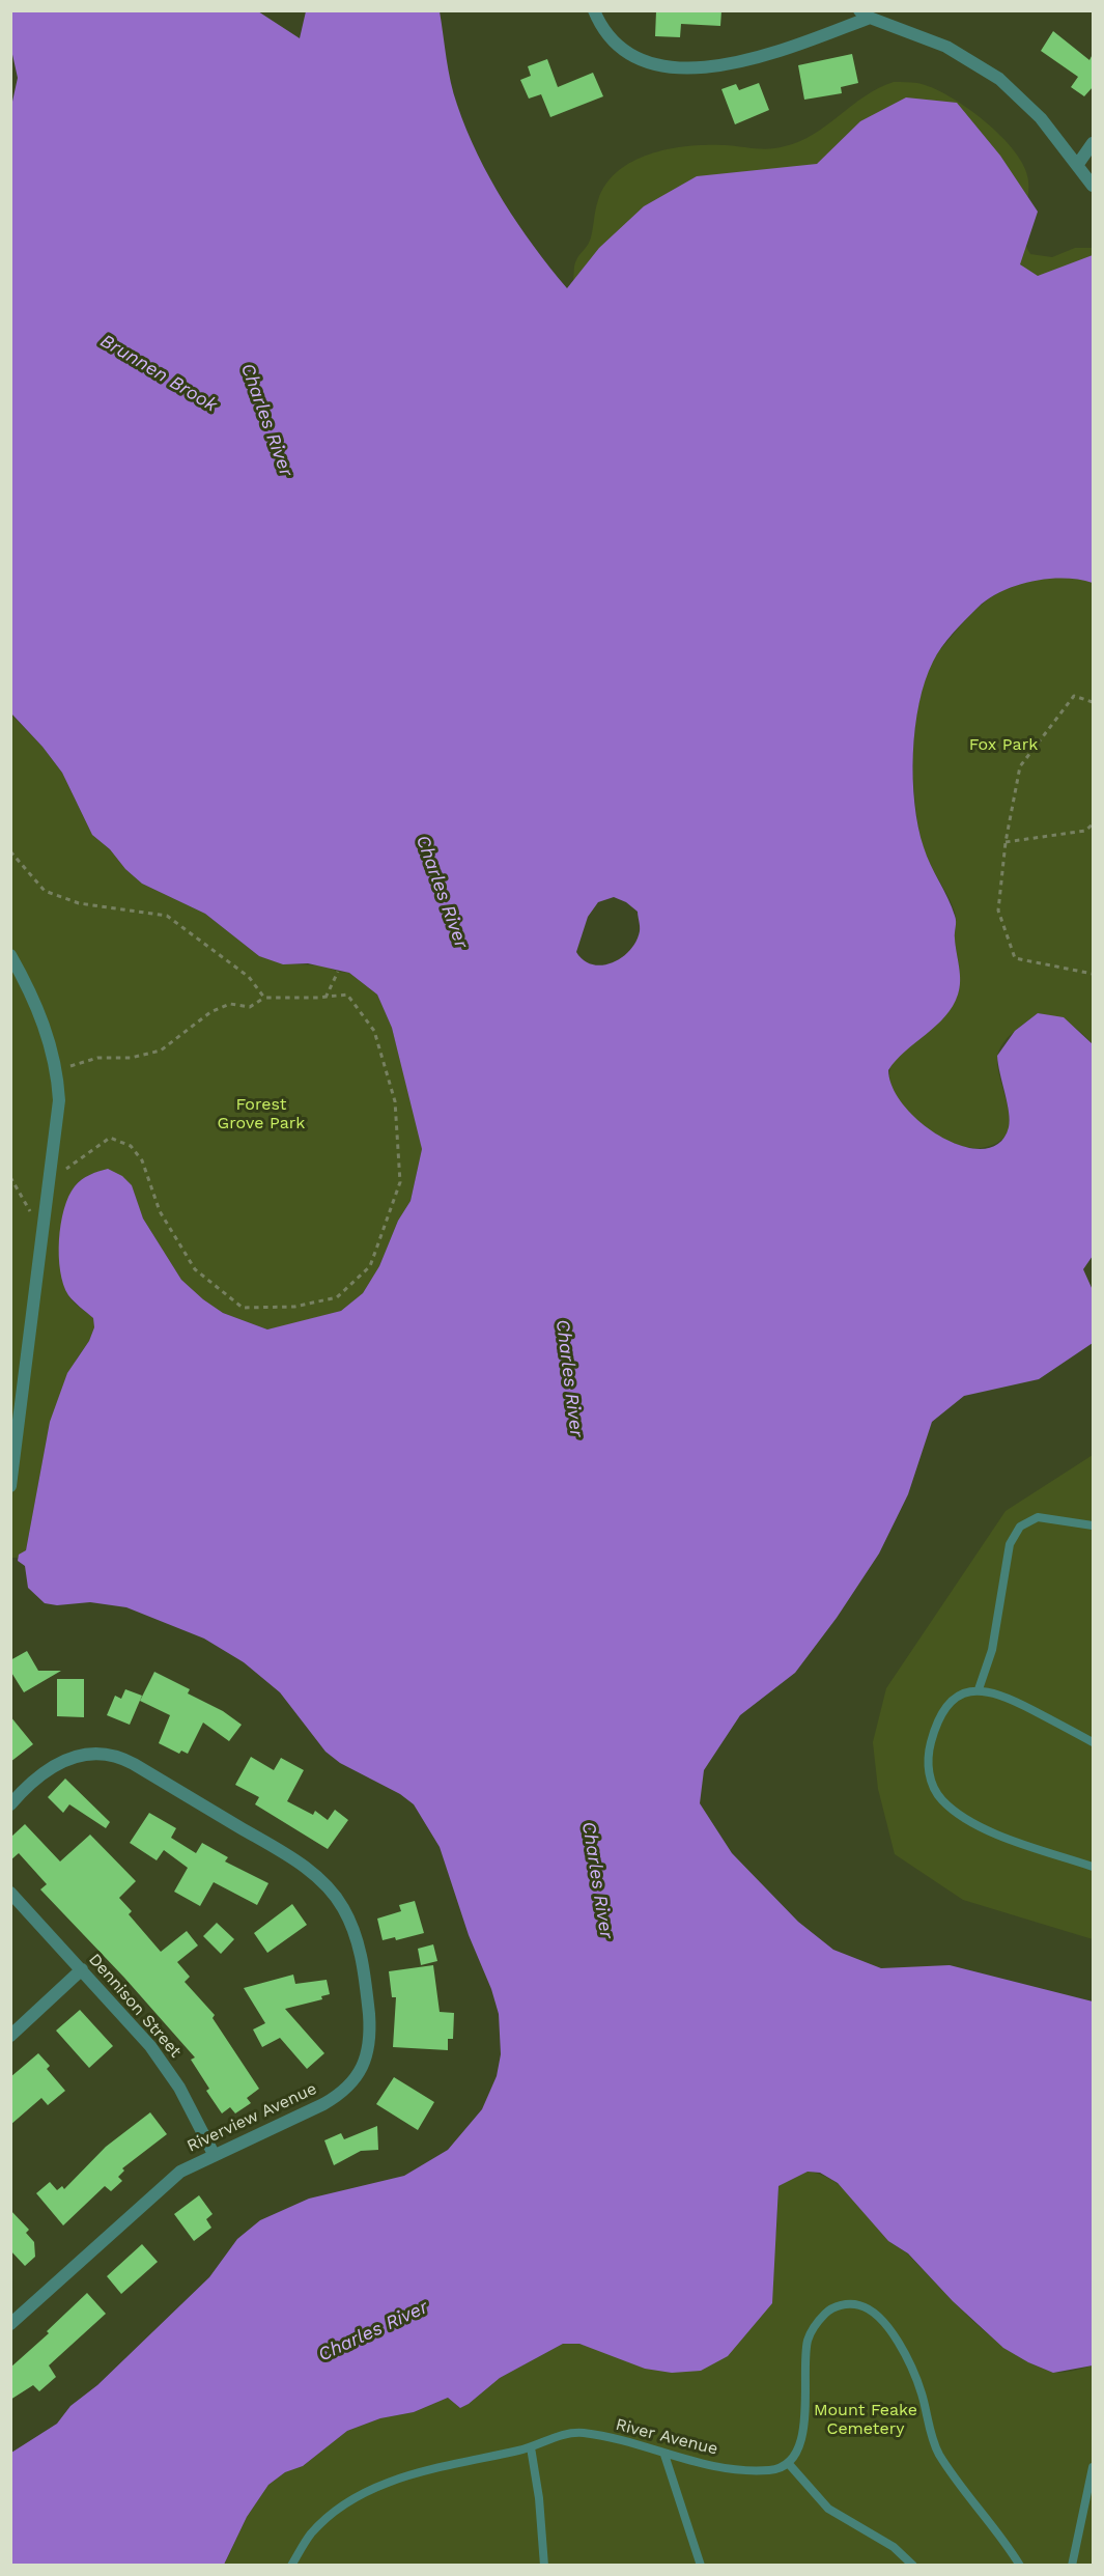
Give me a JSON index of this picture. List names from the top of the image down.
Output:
{
  "streets": {
    "street": ["Dennison Street", "Riverview Avenue"],
    "lane": ["River Avenue"]
  },
  "crossings": [
    ["Dennison Street", "Riverview Avenue"]
  ],
  "water": ["Brunnen Brook", "Charles River"],
  "parks": ["Fox Park", "Forest Grove Park", "Mount Feake Cemetery"]
}
